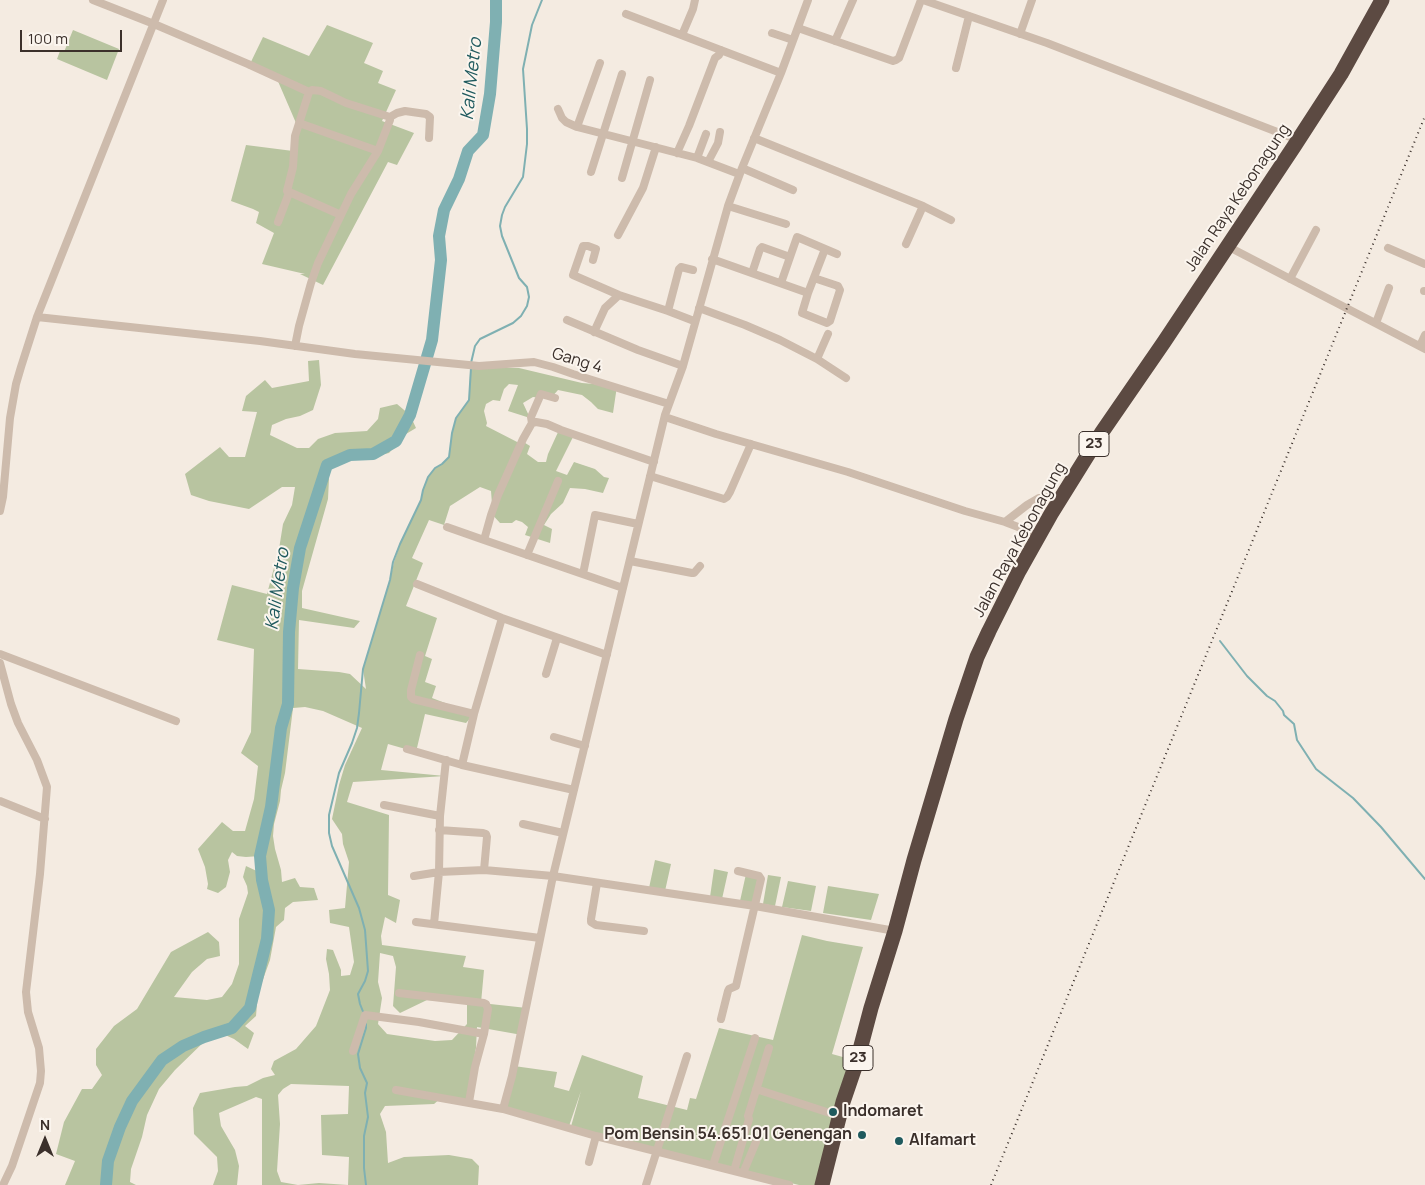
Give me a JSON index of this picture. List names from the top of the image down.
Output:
{
  "streets": {
    "highway": ["Jalan Raya Kebonagung", "23"],
    "street": ["Gang 4"]
  },
  "crossings": [
    ["Jalan Raya Kebonagung", "23"]
  ],
  "water": ["Kali Metro"],
  "places": ["Indomaret", "Pom Bensin 54.651.01 Genengan", "Alfamart"],
  "scale_bar": "100 m",
  "north": "top"
}
